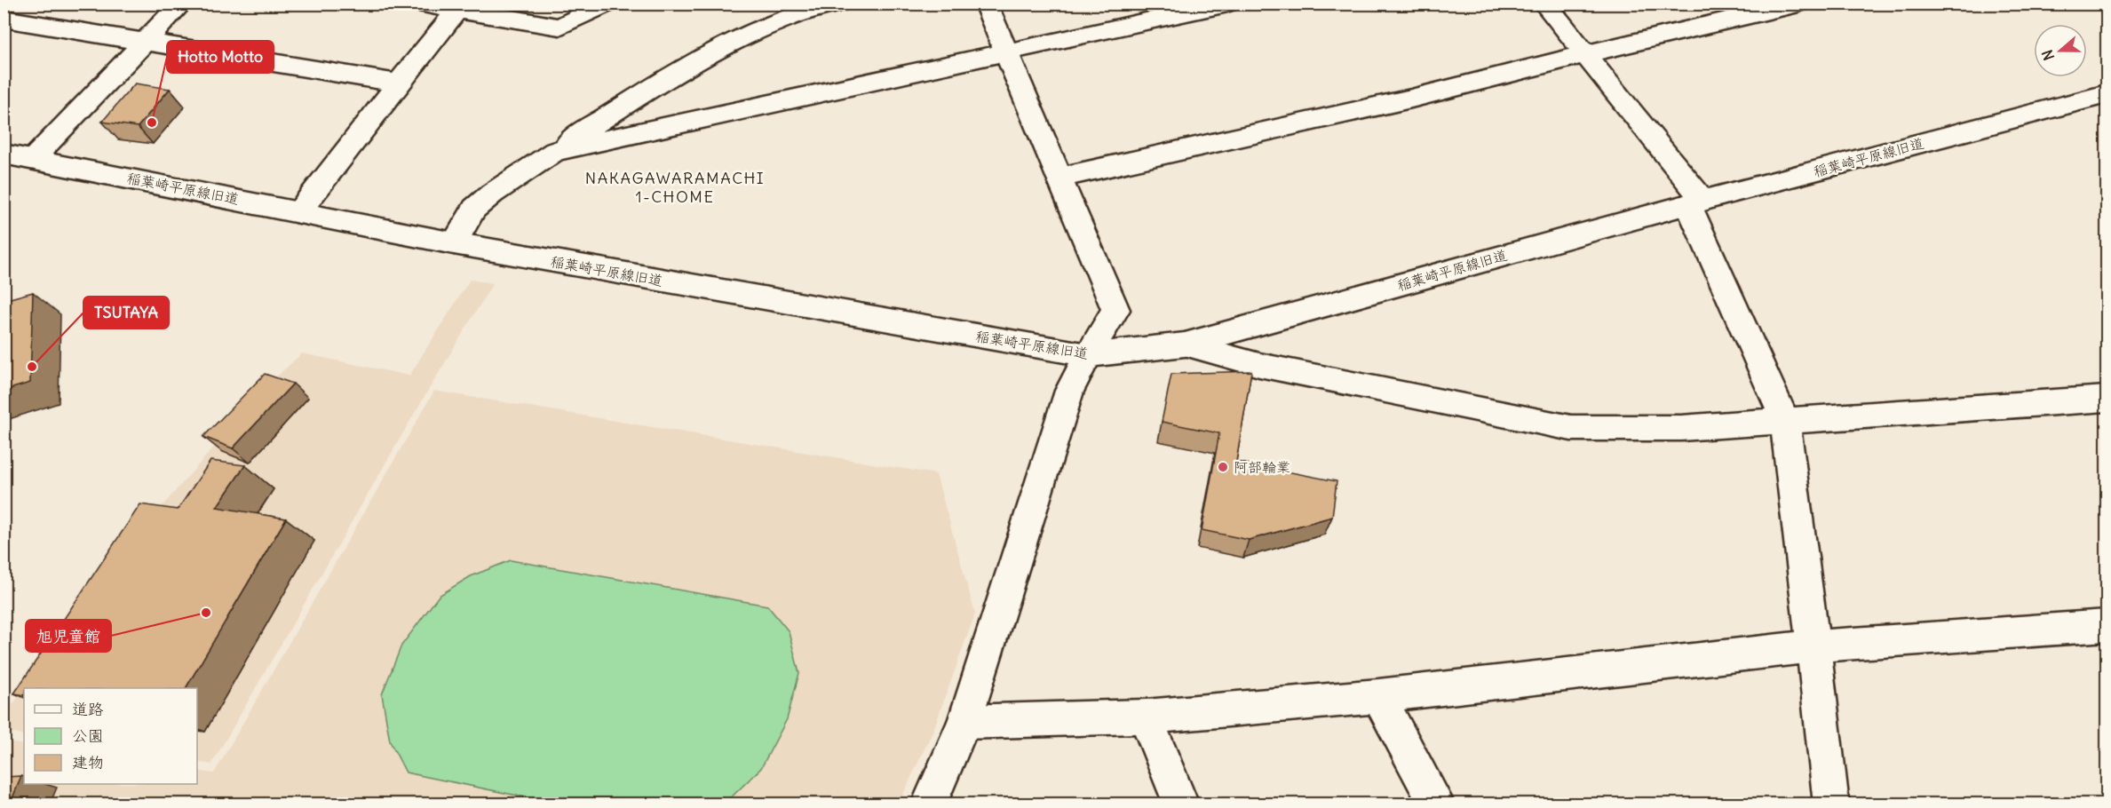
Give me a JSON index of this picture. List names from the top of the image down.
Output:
{
  "streets": {
    "street": ["稲葉崎平原線旧道"]
  },
  "districts": ["NAKAGAWARAMACHI 1-CHOME"],
  "places": [
    "Hotto Motto",
    "TSUTAYA",
    "阿部輪業",
    "旭児童館"
  ],
  "legend": ["道路", "公園", "建物"],
  "north": "left"
}
